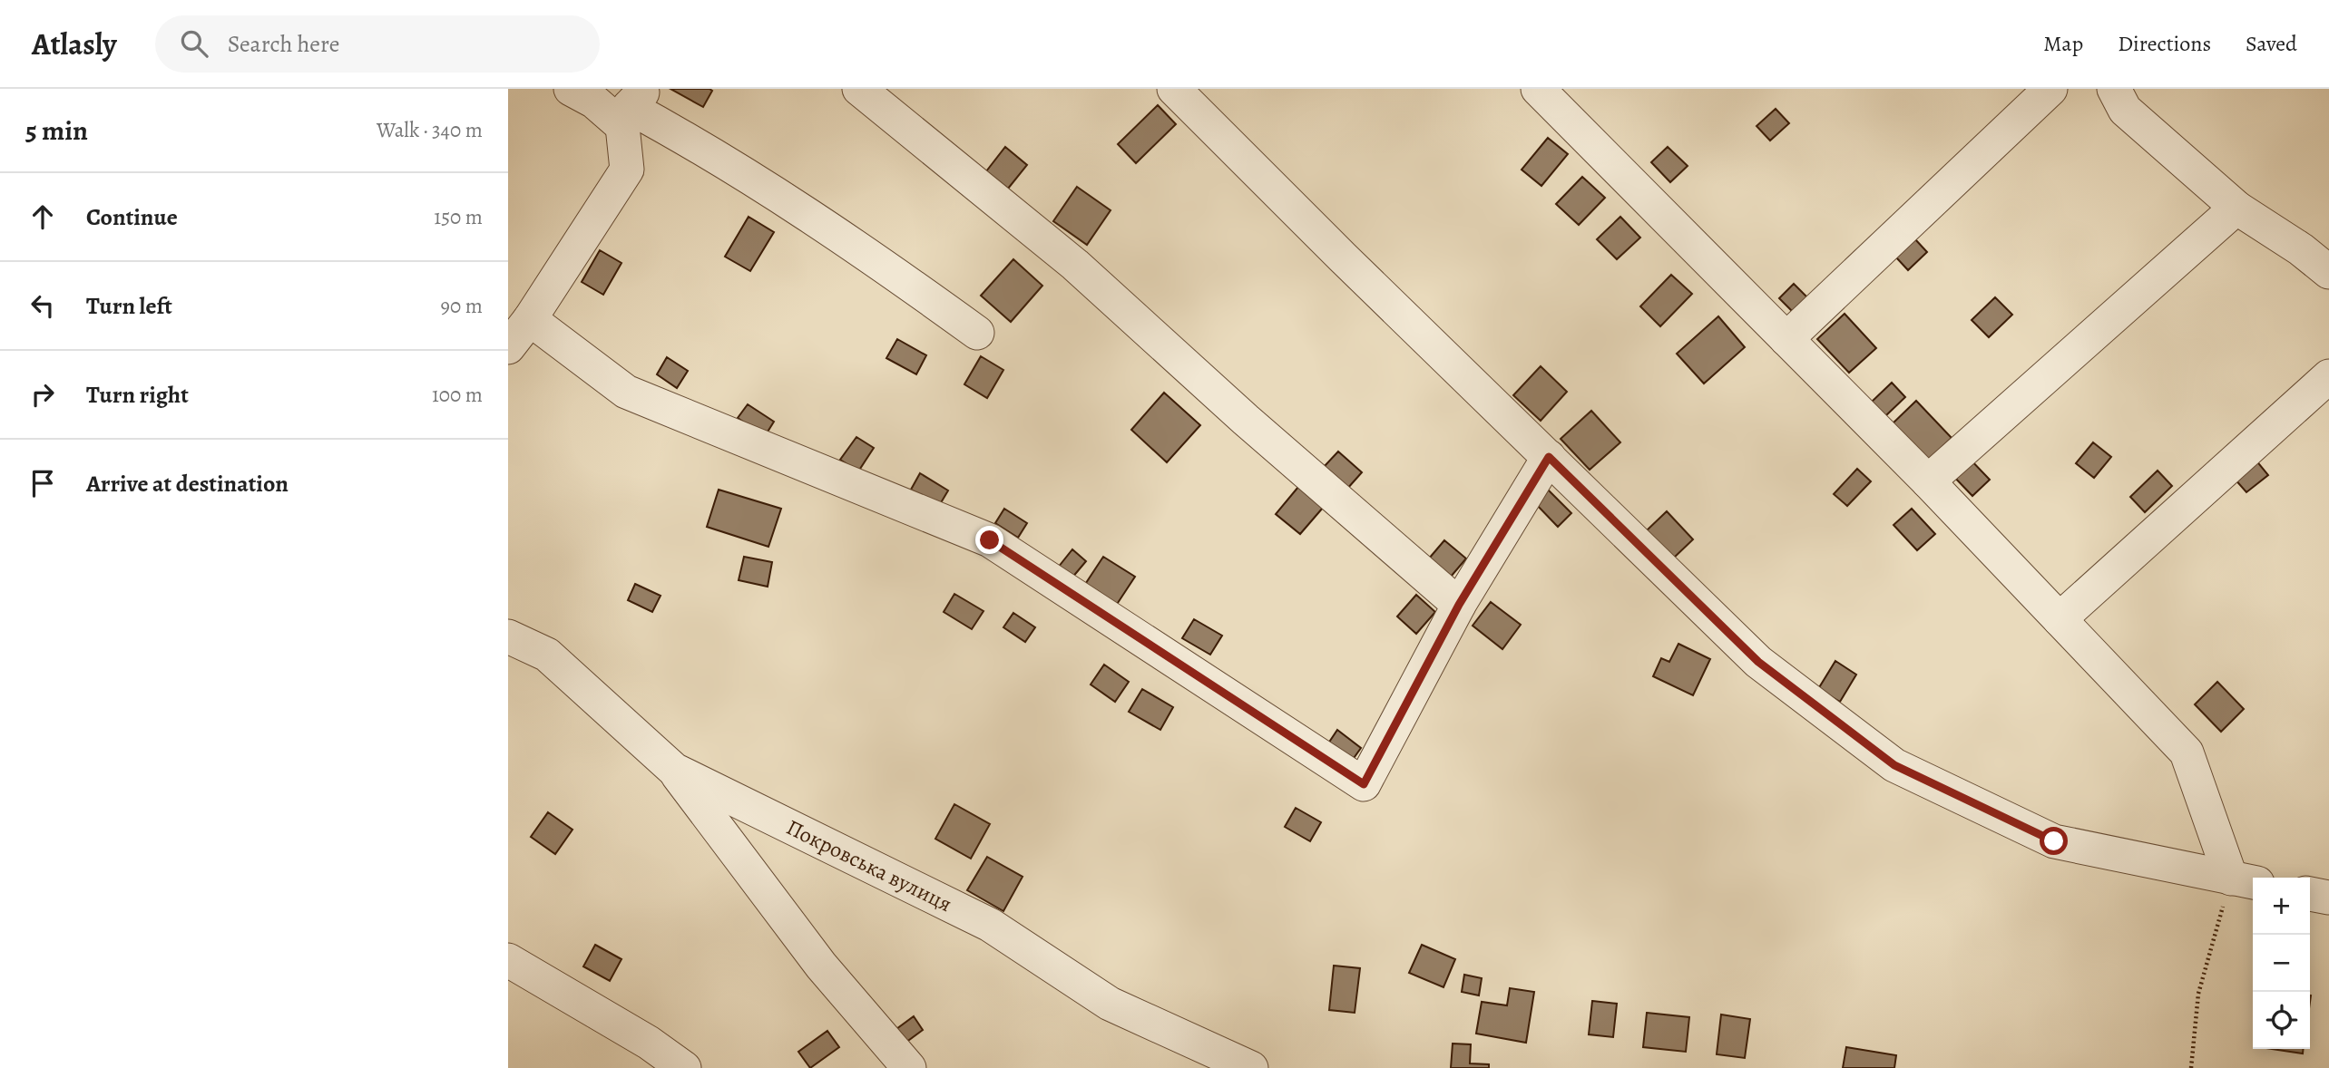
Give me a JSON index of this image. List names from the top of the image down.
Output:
{
  "streets": {
    "street": ["Покровська вулиця"]
  },
  "page": {
    "header": "Atlasly",
    "search": "Search here",
    "nav": ["Map", "Directions", "Saved"],
    "heading": ["5 min", "Walk · 340 m"],
    "list": [
      ["Continue", "150 m"],
      ["Turn left", "90 m"],
      ["Turn right", "100 m"],
      "Arrive at destination"
    ],
    "map_buttons": ["+", "−"]
  }
}
